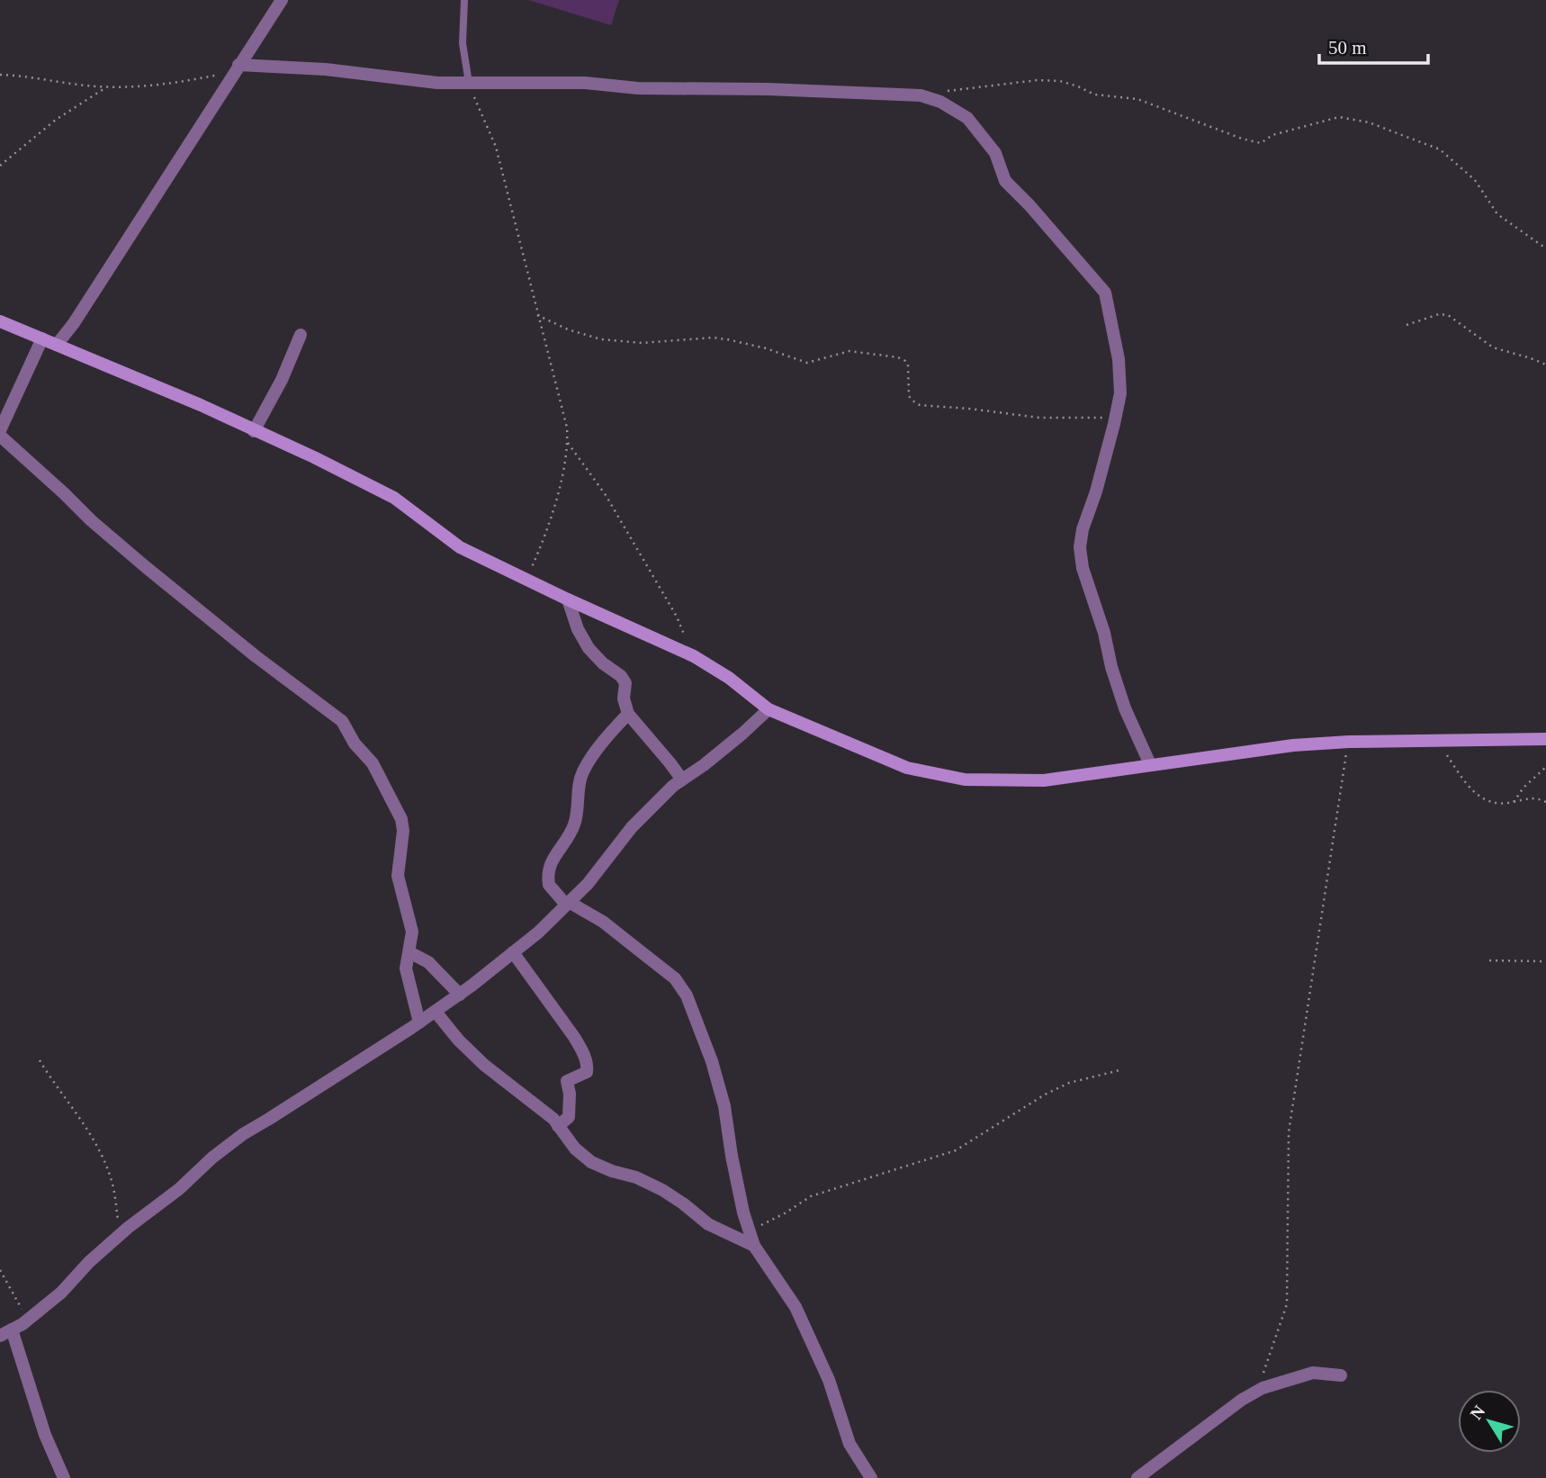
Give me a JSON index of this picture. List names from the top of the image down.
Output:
{
  "scale_bar": "50 m",
  "north": "top left"
}
